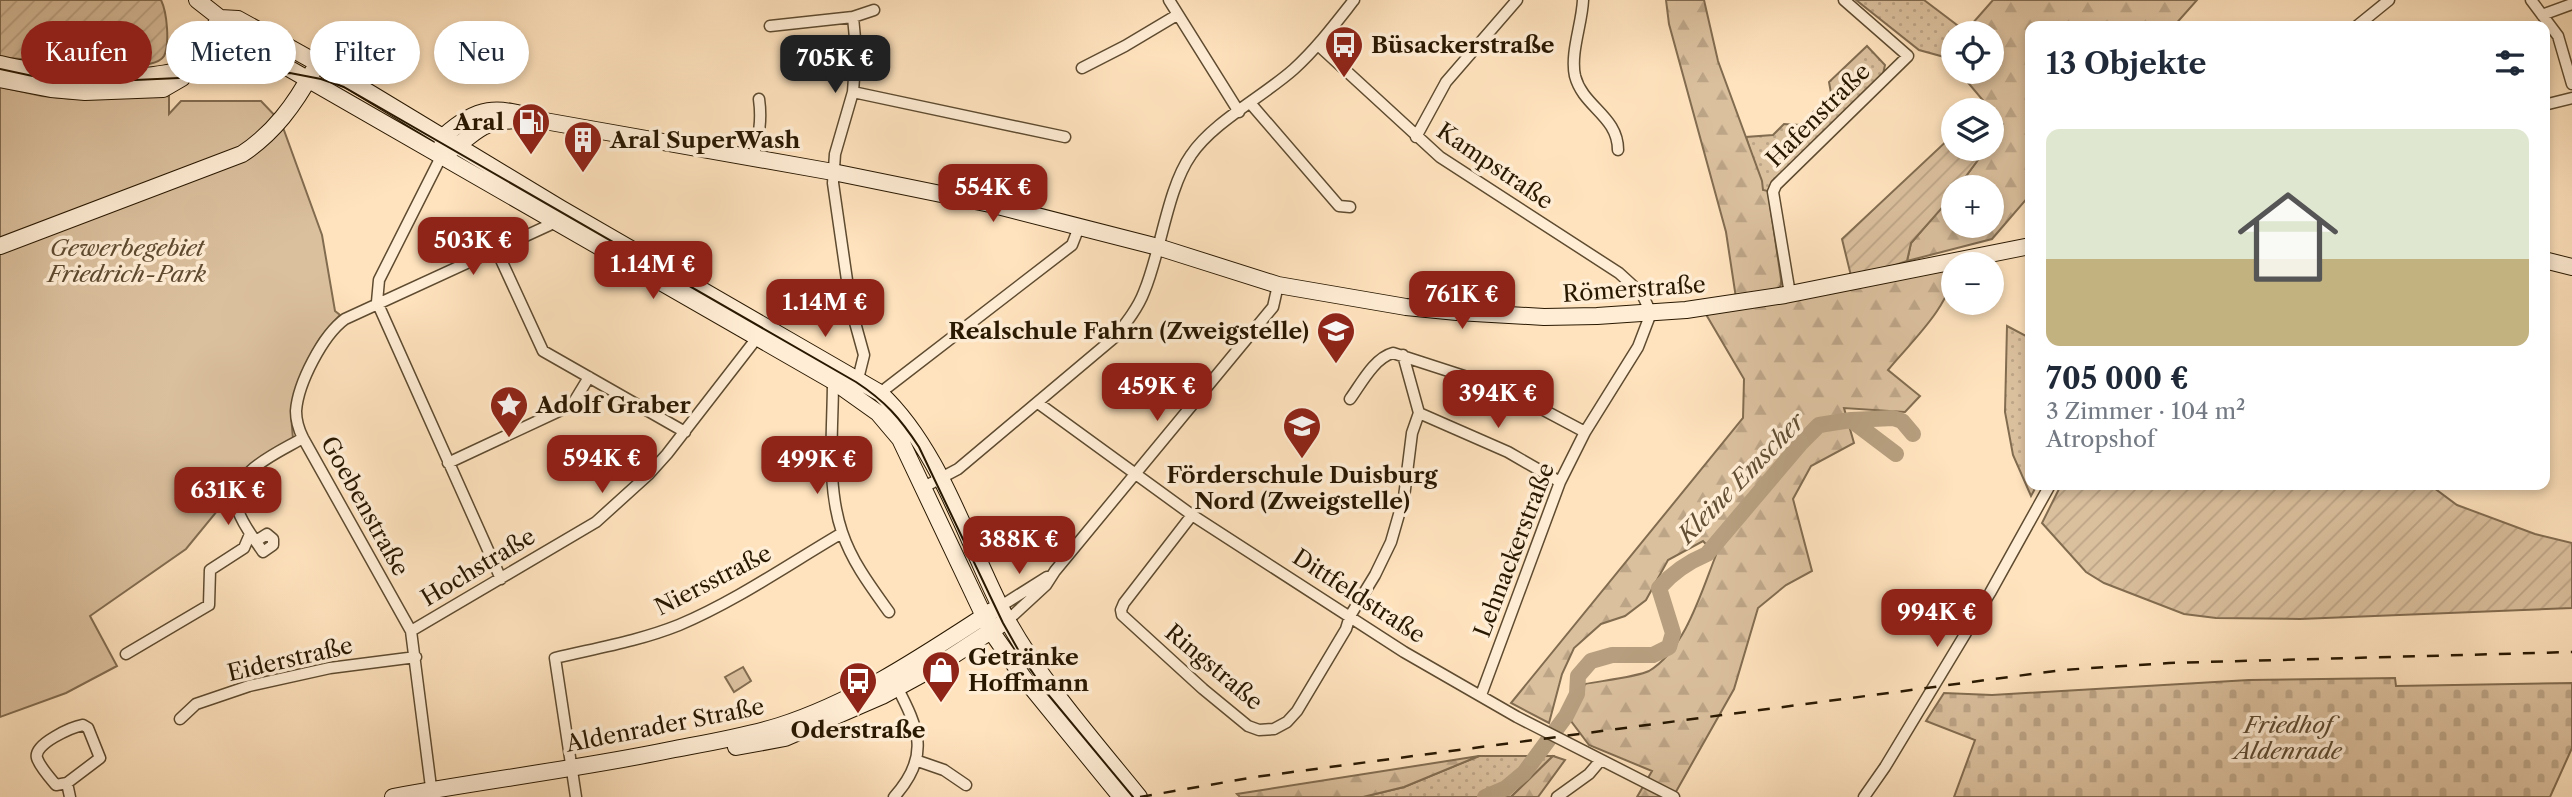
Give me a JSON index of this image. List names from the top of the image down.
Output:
{
  "streets": {
    "main road": ["Römerstraße", "Aldenrader Straße"],
    "street": [
      "Hafenstraße",
      "Kampstraße",
      "Goebenstraße",
      "Lehnackerstraße",
      "Hochstraße",
      "Niersstraße",
      "Dittfeldstraße",
      "Eiderstraße",
      "Ringstraße"
    ]
  },
  "crossings": [
    ["Hafenstraße", "Römerstraße"],
    ["Kampstraße", "Römerstraße"],
    ["Kampstraße", "Lehnackerstraße"],
    ["Römerstraße", "Lehnackerstraße"],
    ["Goebenstraße", "Hochstraße"],
    ["Goebenstraße", "Eiderstraße"],
    ["Goebenstraße", "Aldenrader Straße"],
    ["Lehnackerstraße", "Dittfeldstraße"],
    ["Niersstraße", "Aldenrader Straße"],
    ["Dittfeldstraße", "Ringstraße"]
  ],
  "water": ["Kleine Emscher"],
  "parks": ["Gewerbegebiet Friedrich-Park", "Friedhof Aldenrade"],
  "places": {
    "bus stop": ["Büsackerstraße", "Oderstraße"],
    "fuel station": ["Aral"],
    "building": ["Aral SuperWash"],
    "school or university": ["Realschule Fahrn (Zweigstelle)", "Förderschule Duisburg Nord (Zweigstelle)"],
    "place": ["Adolf Graber"],
    "shop": ["Getränke Hoffmann"]
  },
  "page": {
    "map_buttons": ["+", "−"],
    "chip": [
      "Kaufen",
      "Mieten",
      "Filter",
      "Neu"
    ],
    "heading": "13 Objekte",
    "price": [
      "705K €",
      "554K €",
      "503K €",
      "1.14M €",
      "761K €",
      "1.14M €",
      "459K €",
      "394K €",
      "594K €",
      "499K €",
      "631K €",
      "388K €",
      "994K €"
    ],
    "list": [
      {
        "name": "705 000 €",
        "note": "3 Zimmer · 104 m² · Atropshof"
      }
    ]
  }
}
